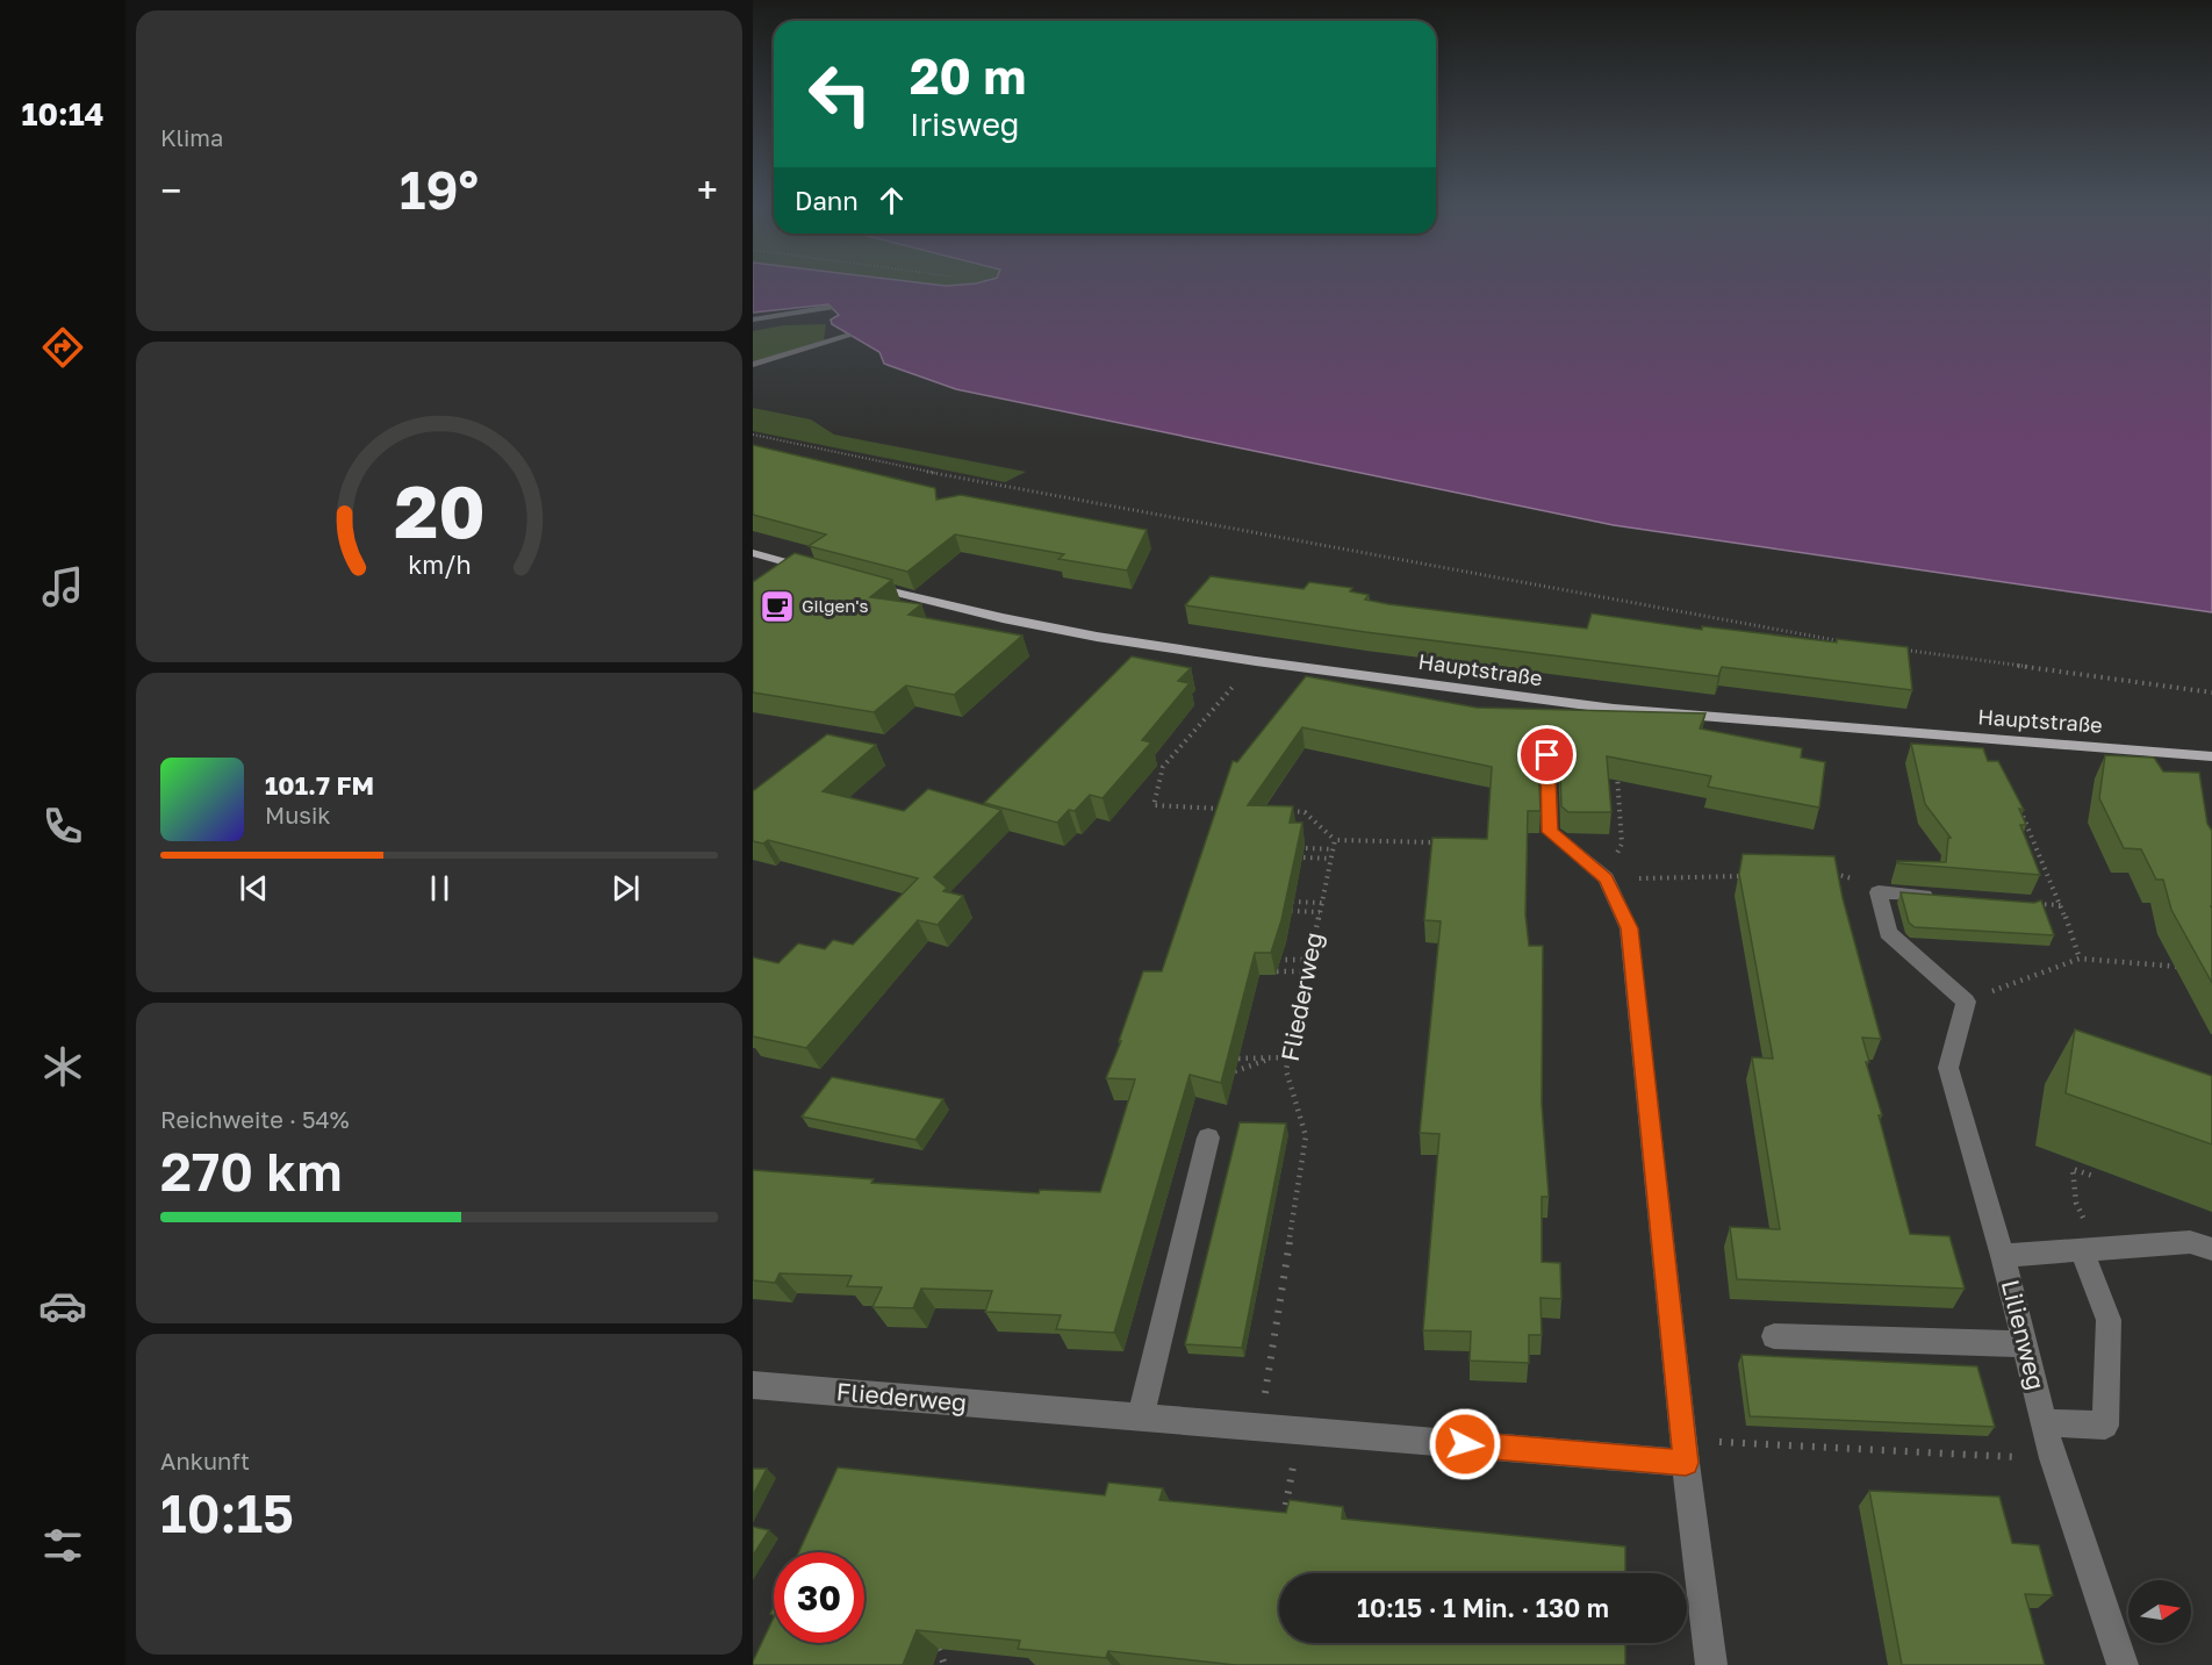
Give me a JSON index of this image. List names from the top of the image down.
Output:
{
  "streets": {
    "main road": ["Hauptstraße"],
    "street": ["Fliederweg", "Lilienweg"]
  },
  "places": {
    "cafe": ["Gilgen's"]
  },
  "north": "right",
  "page": {
    "tabs": "10:14",
    "tile": [
      "Klima",
      ["Reichweite · 54%", "270 km"],
      ["Ankunft", "10:15"]
    ],
    "turn": ["20 m", "Irisweg"],
    "heat": ["−", "19°", "+"],
    "then": "Dann",
    "song": ["101.7 FM", "Musik"],
    "limit": "30",
    "trip": "10:15 · 1 Min. · 130 m",
    "gauge": ["20", "km/h"]
  }
}
